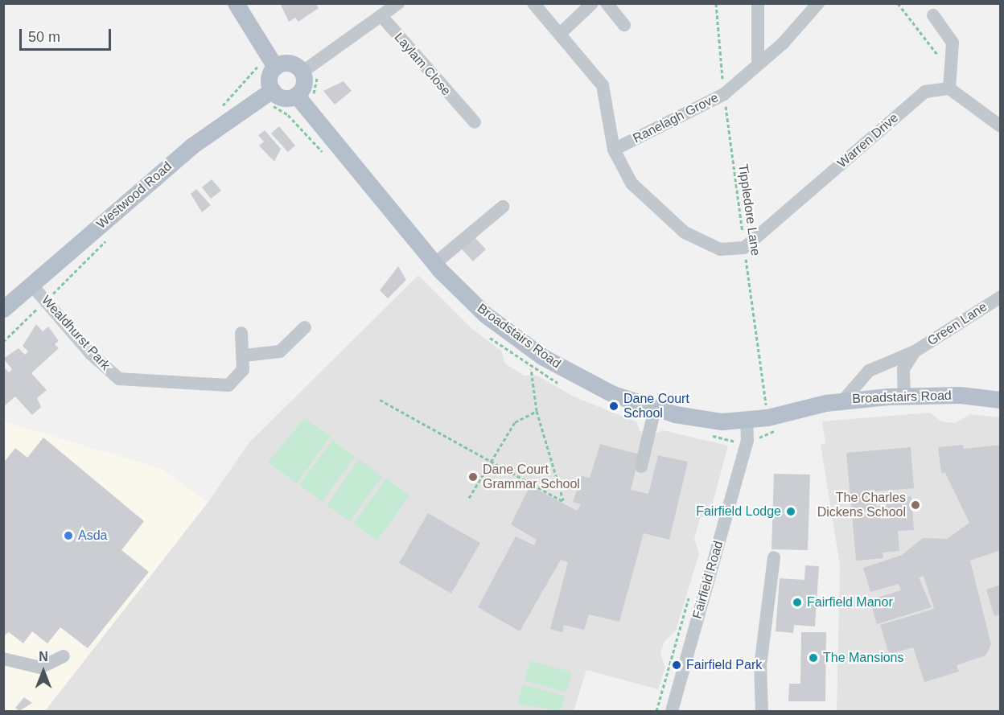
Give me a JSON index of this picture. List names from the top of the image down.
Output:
{
  "streets": {
    "main road": ["Westwood Road", "Broadstairs Road"],
    "street": [
      "Laylam Close",
      "Ranelagh Grove",
      "Warren Drive",
      "Green Lane",
      "Wealdhurst Park",
      "Fairfield Road"
    ],
    "path": ["Tippledore Lane"]
  },
  "crossings": [
    ["Ranelagh Grove", "Tippledore Lane"],
    ["Warren Drive", "Tippledore Lane"],
    ["Westwood Road", "Wealdhurst Park"],
    ["Westwood Road", "Broadstairs Road"],
    ["Tippledore Lane", "Broadstairs Road"],
    ["Green Lane", "Broadstairs Road"],
    ["Broadstairs Road", "Fairfield Road"]
  ],
  "places": [
    "Dane Court School",
    "Dane Court Grammar School",
    "The Charles Dickens School",
    "Fairfield Lodge",
    "Asda",
    "Fairfield Manor",
    "The Mansions",
    "Fairfield Park"
  ],
  "scale_bar": "50 m",
  "north": "top"
}
